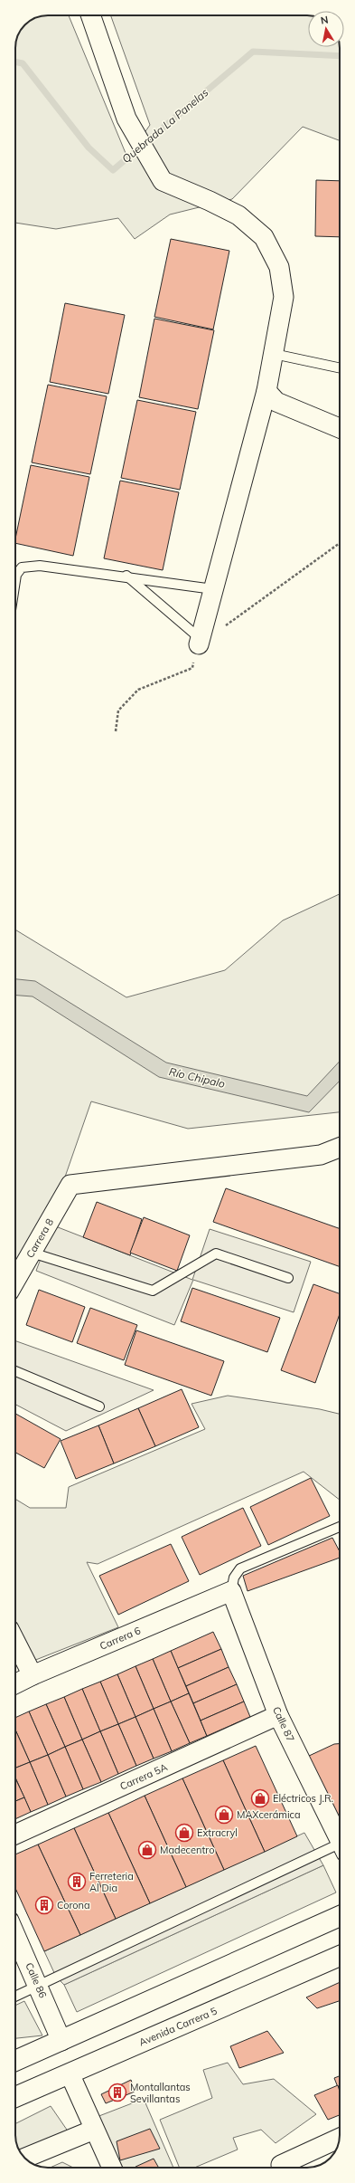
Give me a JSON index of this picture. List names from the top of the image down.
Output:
{
  "streets": {
    "main road": ["Avenida Carrera 5"],
    "street": [
      "Carrera 8",
      "Carrera 6",
      "Calle 87",
      "Carrera 5A",
      "Calle 86"
    ]
  },
  "crossings": [
    ["Carrera 6", "Calle 87"],
    ["Calle 87", "Carrera 5A"]
  ],
  "water": ["Quebrada La Panelas", "Río Chipalo"],
  "places": {
    "shop": [
      "Eléctricos J.R.",
      "MAXcerámica",
      "Extracryl",
      "Madecentro"
    ],
    "building": ["Ferreteria Al Dia", "Corona", "Montallantas Sevillantas"]
  },
  "north": "top"
}
